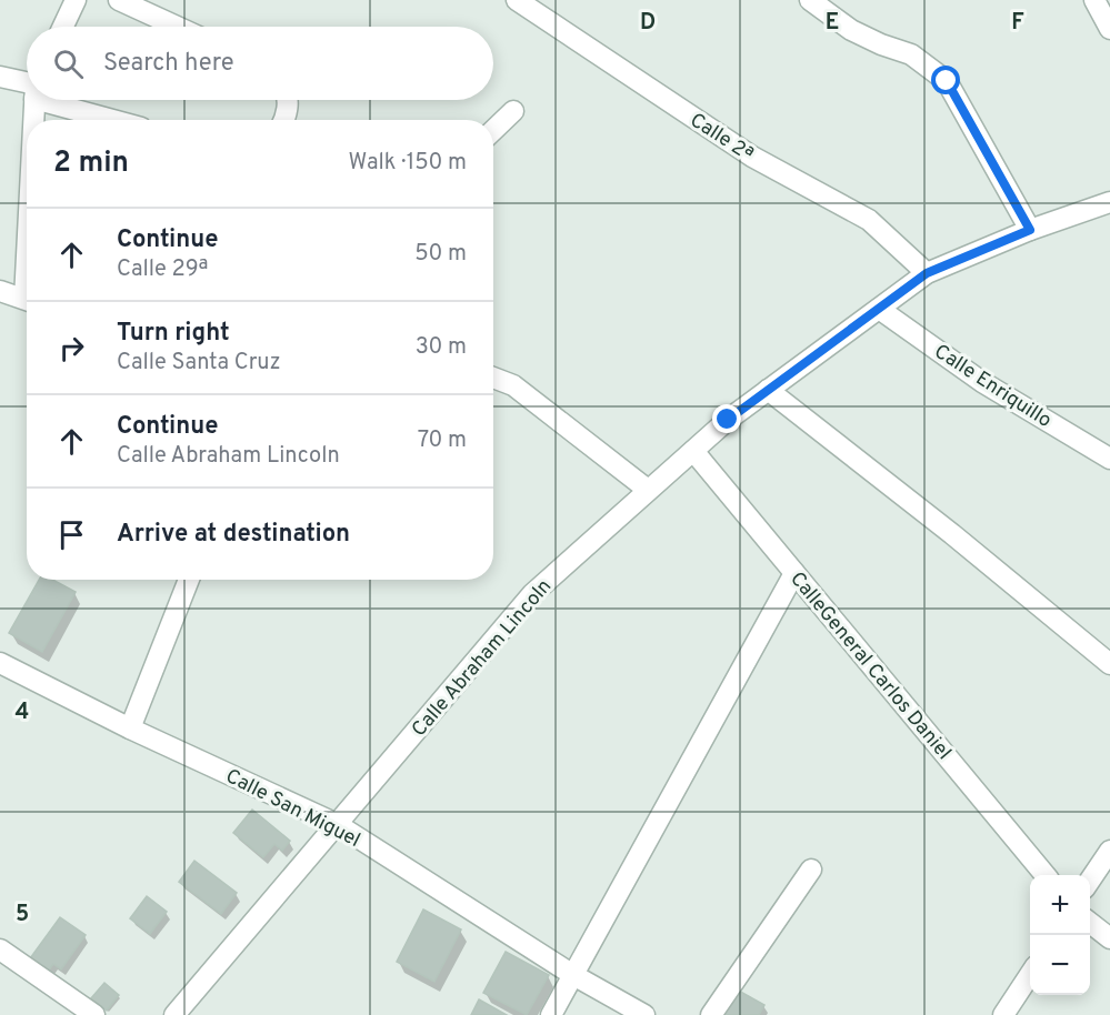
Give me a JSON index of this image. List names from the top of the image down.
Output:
{
  "streets": {
    "street": [
      "Calle 2ª",
      "Calle Enriquillo",
      "Calle Abraham Lincoln",
      "CalleGeneral Carlos Daniel",
      "Calle San Miguel"
    ]
  },
  "crossings": [
    ["Calle 2ª", "Calle Abraham Lincoln"],
    ["Calle Enriquillo", "Calle Abraham Lincoln"],
    ["Calle Abraham Lincoln", "CalleGeneral Carlos Daniel"],
    ["Calle Abraham Lincoln", "Calle San Miguel"]
  ],
  "page": {
    "search": "Search here",
    "heading": ["2 min", "Walk · 150 m"],
    "list": [
      ["Continue", "Calle 29ª", "50 m"],
      ["Turn right", "Calle Santa Cruz", "30 m"],
      ["Continue", "Calle Abraham Lincoln", "70 m"],
      "Arrive at destination"
    ],
    "map_buttons": ["+", "−"]
  },
  "grid": {
    "columns": ["D", "E", "F"],
    "rows": ["4", "5"]
  }
}
